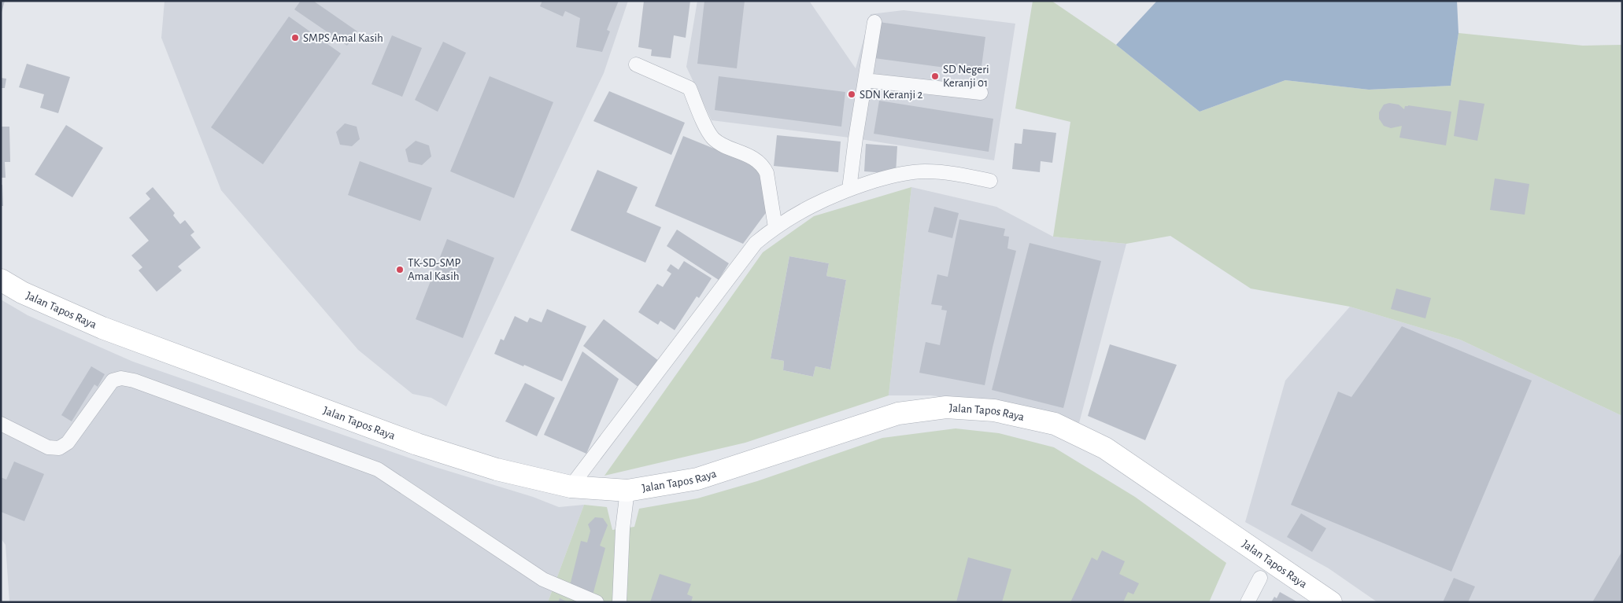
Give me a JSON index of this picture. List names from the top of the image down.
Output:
{
  "streets": {
    "main road": ["Jalan Tapos Raya"]
  },
  "places": [
    "SMPS Amal Kasih",
    "SD Negeri Keranji 01",
    "SDN Keranji 2",
    "TK-SD-SMP Amal Kasih"
  ]
}
